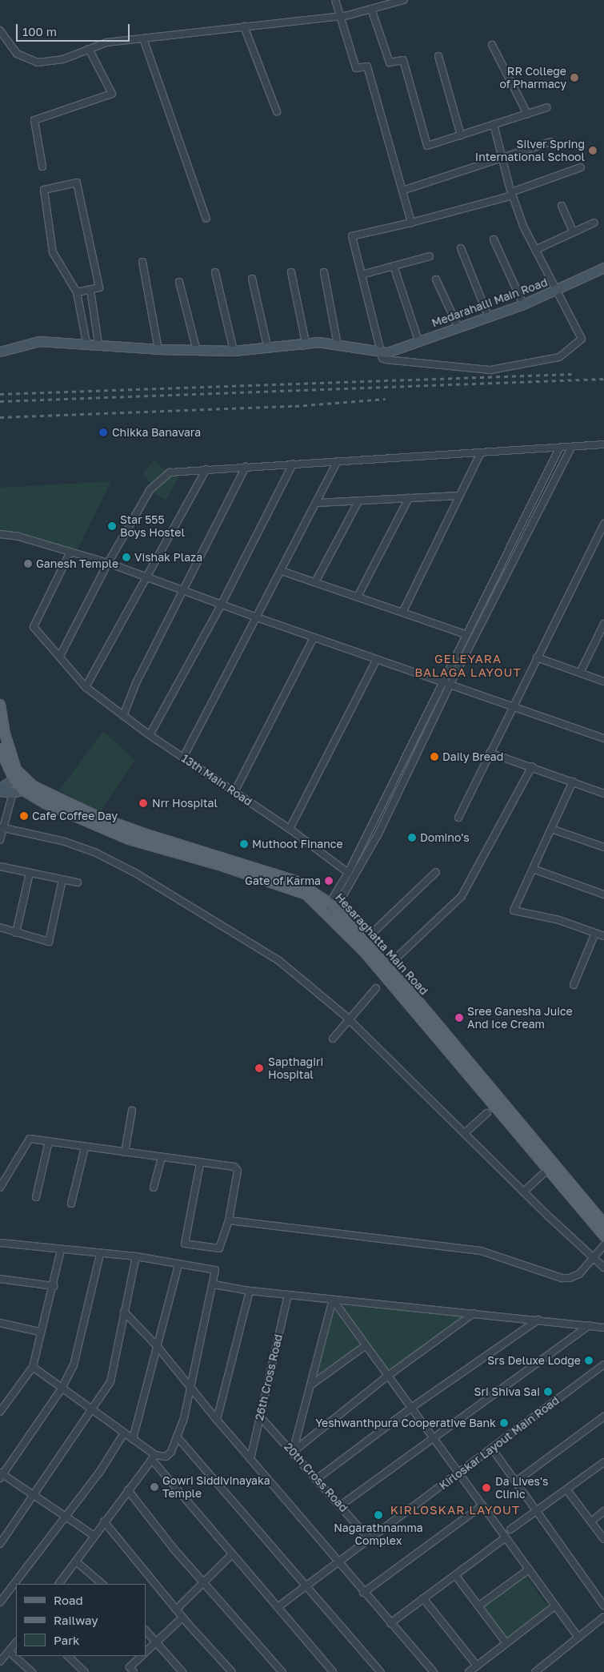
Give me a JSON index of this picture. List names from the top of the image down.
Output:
{
  "streets": {
    "main road": ["Hesaraghatta Main Road"],
    "street": [
      "Medarahalli Main Road",
      "13th Main Road",
      "26th Cross Road",
      "Kirloskar Layout Main Road",
      "20th Cross Road"
    ]
  },
  "crossings": [
    ["26th Cross Road", "20th Cross Road"],
    ["Kirloskar Layout Main Road", "20th Cross Road"]
  ],
  "districts": ["GELEYARA BALAGA LAYOUT", "KIRLOSKAR LAYOUT"],
  "places": [
    "RR College of Pharmacy",
    "Silver Spring International School",
    "Chikka Banavara",
    "Star 555 Boys Hostel",
    "Vishak Plaza",
    "Ganesh Temple",
    "Daily Bread",
    "Nrr Hospital",
    "Cafe Coffee Day",
    "Domino's",
    "Muthoot Finance",
    "Gate of Karma",
    "Sree Ganesha Juice And Ice Cream",
    "Sapthagiri Hospital",
    "Srs Deluxe Lodge",
    "Sri Shiva Sai",
    "Yeshwanthpura Cooperative Bank",
    "Gowri Siddivinayaka Temple",
    "Da Lives's Clinic",
    "Nagarathnamma Complex"
  ],
  "legend": ["Road", "Railway", "Park"],
  "scale_bar": "100 m"
}
